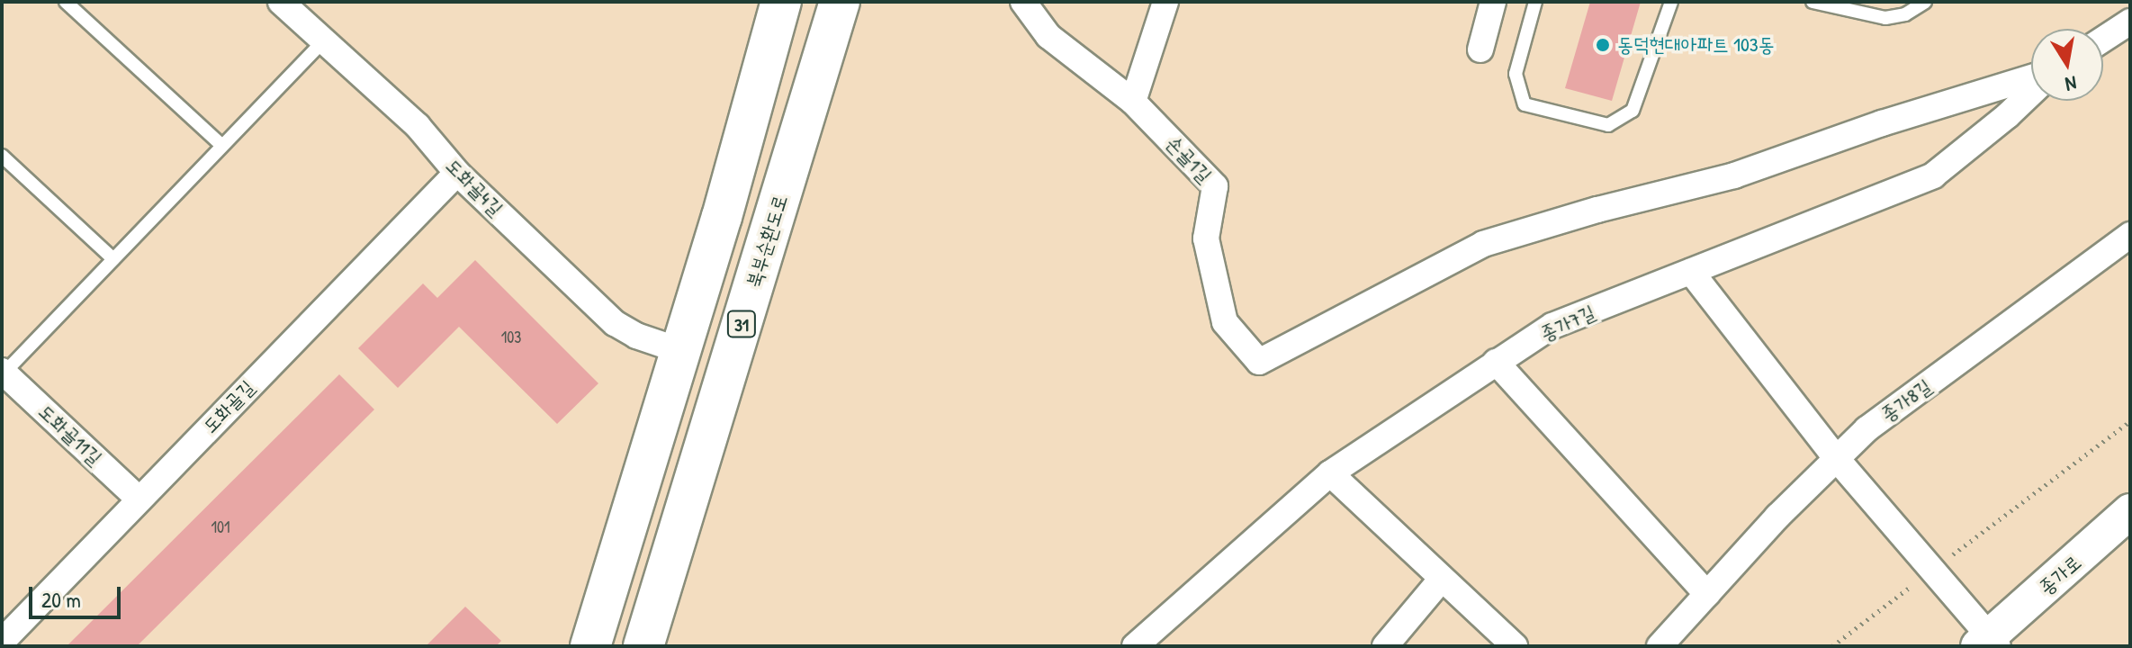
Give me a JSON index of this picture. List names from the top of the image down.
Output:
{
  "streets": {
    "main road": ["북부순환도로", "31", "종가로"],
    "street": [
      "손골1길",
      "도화골4길",
      "종가7길",
      "종가8길",
      "도화골길",
      "도화골11길"
    ]
  },
  "crossings": [
    ["도화골4길", "도화골길"],
    ["도화골길", "도화골11길"]
  ],
  "places": ["동덕현대아파트 103동"],
  "house_numbers": ["103", "101"],
  "scale_bar": "20 m",
  "north": "bottom"
}
